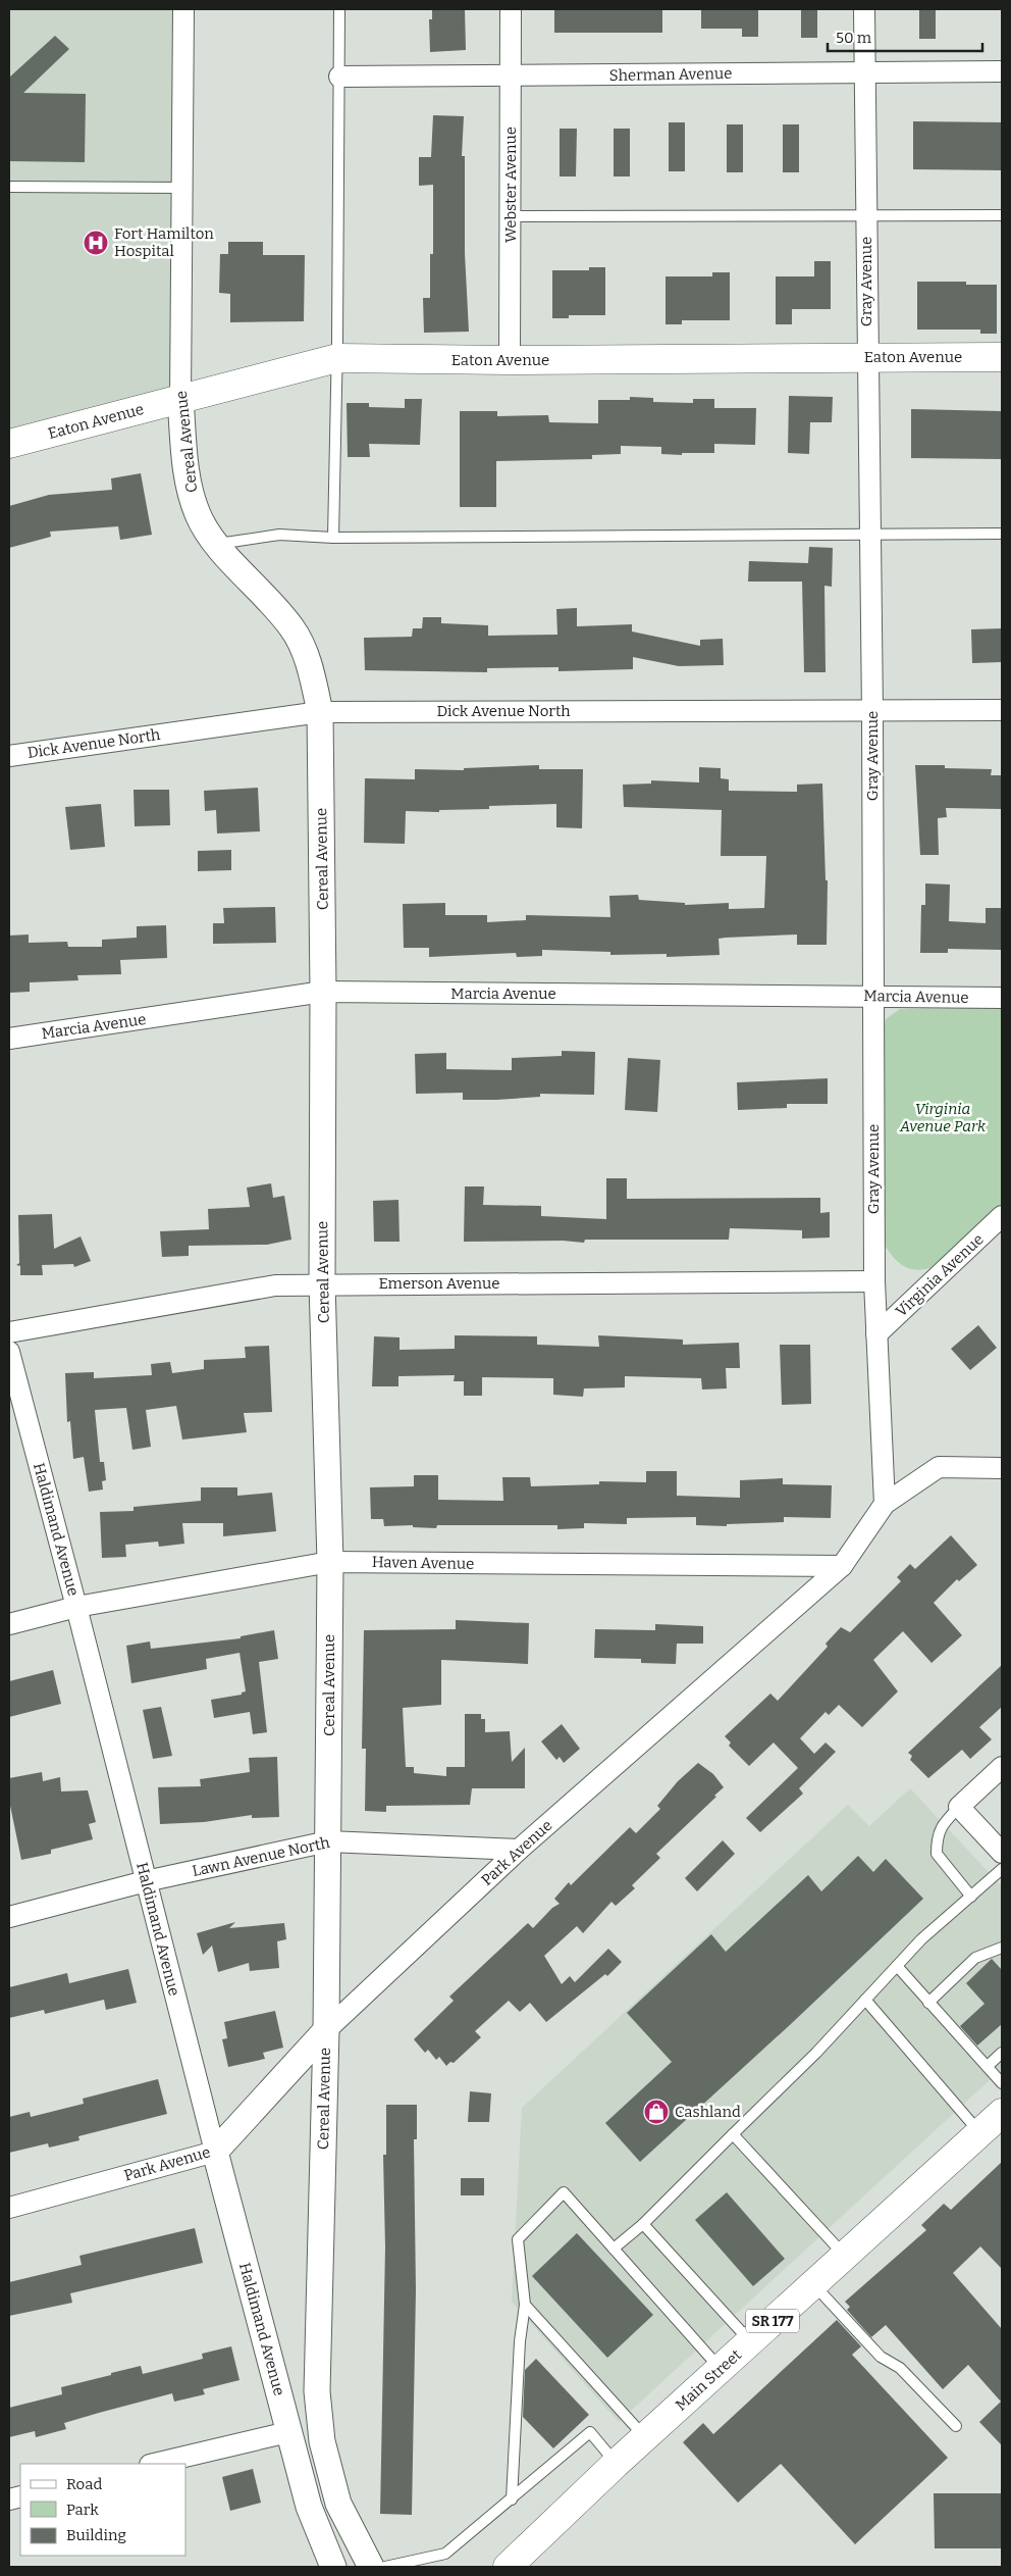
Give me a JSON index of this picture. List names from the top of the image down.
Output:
{
  "streets": {
    "main road": ["Eaton Avenue", "SR 177", "Main Street"],
    "street": [
      "Sherman Avenue",
      "Webster Avenue",
      "Gray Avenue",
      "Cereal Avenue",
      "Dick Avenue North",
      "Marcia Avenue",
      "Virginia Avenue",
      "Emerson Avenue",
      "Haldimand Avenue",
      "Haven Avenue",
      "Park Avenue",
      "Lawn Avenue North"
    ]
  },
  "crossings": [
    ["Sherman Avenue", "Webster Avenue"],
    ["Sherman Avenue", "Gray Avenue"],
    ["Webster Avenue", "Eaton Avenue"],
    ["Gray Avenue", "Eaton Avenue"],
    ["Gray Avenue", "Dick Avenue North"],
    ["Gray Avenue", "Marcia Avenue"],
    ["Gray Avenue", "Virginia Avenue"],
    ["Gray Avenue", "Emerson Avenue"],
    ["Gray Avenue", "Park Avenue"],
    ["Eaton Avenue", "Cereal Avenue"],
    ["Cereal Avenue", "Dick Avenue North"],
    ["Cereal Avenue", "Marcia Avenue"],
    ["Cereal Avenue", "Emerson Avenue"],
    ["Cereal Avenue", "Haven Avenue"],
    ["Cereal Avenue", "Park Avenue"],
    ["Cereal Avenue", "Lawn Avenue North"],
    ["Haldimand Avenue", "Haven Avenue"],
    ["Haldimand Avenue", "Park Avenue"],
    ["Haldimand Avenue", "Lawn Avenue North"],
    ["Haven Avenue", "Park Avenue"],
    ["Park Avenue", "Lawn Avenue North"]
  ],
  "parks": ["Virginia Avenue Park"],
  "places": {
    "hospital": ["Fort Hamilton Hospital"],
    "shop": ["Cashland"]
  },
  "legend": ["Road", "Park", "Building"],
  "scale_bar": "50 m"
}
